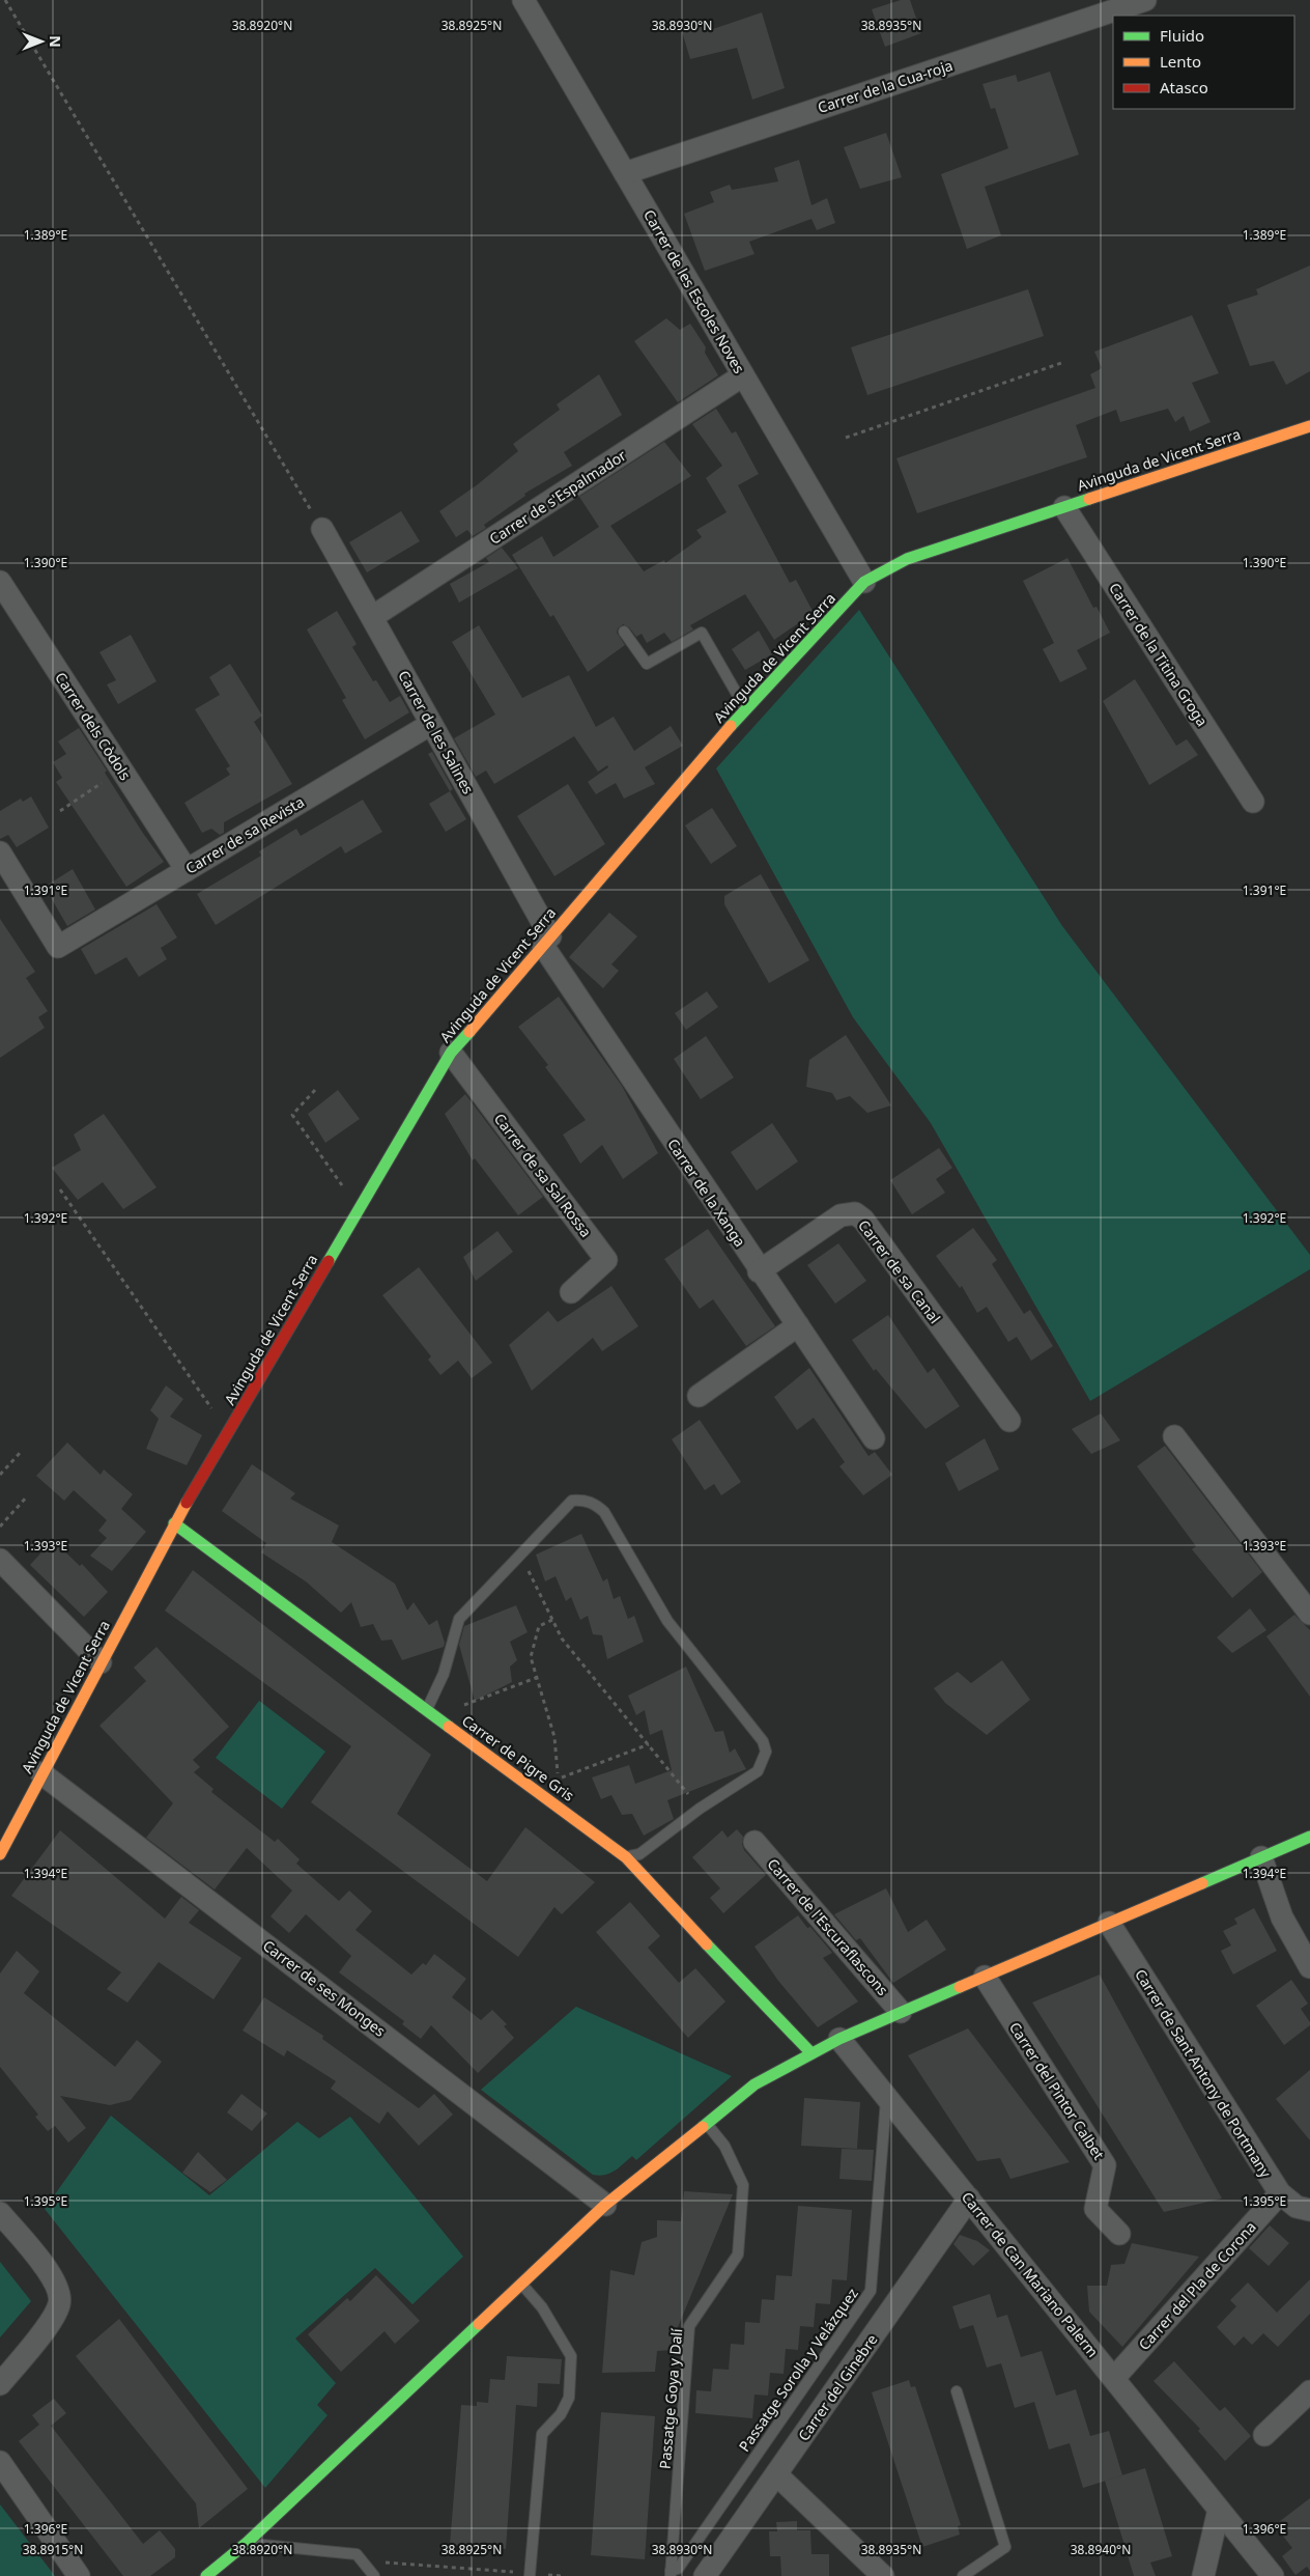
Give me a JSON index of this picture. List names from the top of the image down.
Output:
{
  "streets": {
    "street": [
      "Carrer de la Cua-roja",
      "Carrer de les Escoles Noves",
      "Avinguda de Vicent Serra",
      "Carrer de s'Espalmador",
      "Carrer de la Titina Groga",
      "Carrer dels Còdols",
      "Carrer de les Salines",
      "Carrer de sa Revista",
      "Carrer de sa Sal Rossa",
      "Carrer de la Xanga",
      "Carrer de sa Canal",
      "Carrer de Pigre Gris",
      "Carrer de l'Escuraflascons",
      "Carrer de ses Monges",
      "Carrer de Sant Antony de Portmany",
      "Carrer del Pintor Calbet",
      "Carrer de Can Mariano Palerm",
      "Carrer del Pla de Corona",
      "Carrer del Ginebre"
    ],
    "lane": ["Passatge Sorolla y Velázquez", "Passatge Goya y Dalí"]
  },
  "crossings": [
    ["Carrer de la Cua-roja", "Carrer de les Escoles Noves"],
    ["Carrer de les Escoles Noves", "Avinguda de Vicent Serra"],
    ["Carrer de les Escoles Noves", "Carrer de s'Espalmador"],
    ["Avinguda de Vicent Serra", "Carrer de la Titina Groga"],
    ["Avinguda de Vicent Serra", "Carrer de les Salines"],
    ["Avinguda de Vicent Serra", "Carrer de sa Sal Rossa"],
    ["Avinguda de Vicent Serra", "Carrer de la Xanga"],
    ["Avinguda de Vicent Serra", "Carrer de Pigre Gris"],
    ["Avinguda de Vicent Serra", "Carrer de ses Monges"],
    ["Carrer de s'Espalmador", "Carrer de les Salines"],
    ["Carrer dels Còdols", "Carrer de sa Revista"],
    ["Carrer de les Salines", "Carrer de sa Revista"],
    ["Carrer de les Salines", "Carrer de la Xanga"],
    ["Carrer de la Xanga", "Carrer de sa Canal"],
    ["Carrer de Sant Antony de Portmany", "Carrer del Pla de Corona"],
    ["Carrer de Can Mariano Palerm", "Carrer del Pla de Corona"],
    ["Carrer de Can Mariano Palerm", "Passatge Sorolla y Velázquez"],
    ["Carrer de Can Mariano Palerm", "Carrer del Ginebre"],
    ["Passatge Sorolla y Velázquez", "Passatge Goya y Dalí"]
  ],
  "legend": ["Fluido", "Lento", "Atasco"],
  "north": "right",
  "coordinates": [
    "38.8920°N",
    "38.8925°N",
    "38.8930°N",
    "38.8935°N",
    "1.389°E",
    "1.390°E",
    "1.391°E",
    "1.392°E",
    "1.393°E",
    "1.394°E",
    "1.395°E",
    "1.396°E",
    "38.8915°N",
    "38.8940°N"
  ]
}
